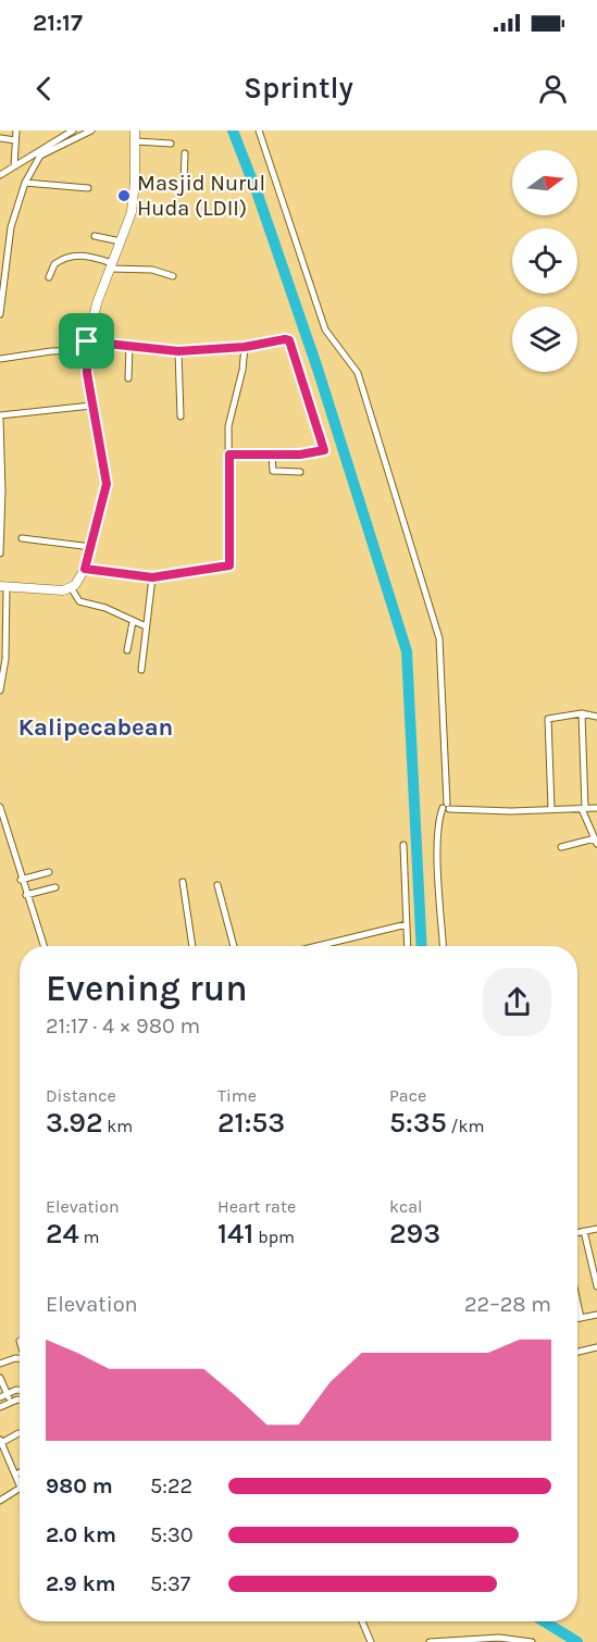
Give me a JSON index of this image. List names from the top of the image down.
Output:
{
  "districts": ["Kalipecabean"],
  "places": ["Masjid Nurul Huda (LDII)"],
  "north": "right",
  "page": {
    "status": "21:17",
    "header": "Sprintly",
    "heading": ["Evening run", "21:17 · 4 × 980 m"],
    "stats": [
      ["Distance", "3.92 km"],
      ["Time", "21:53"],
      ["Pace", "5:35 /km"],
      ["Elevation", "24 m"],
      ["Heart rate", "141 bpm"],
      ["kcal", "293"]
    ],
    "chart": ["Elevation", "22–28 m"],
    "list": [
      {
        "name": "980 m",
        "note": "5:22"
      },
      {
        "name": "2.0 km",
        "note": "5:30"
      },
      {
        "name": "2.9 km",
        "note": "5:37"
      }
    ]
  }
}
